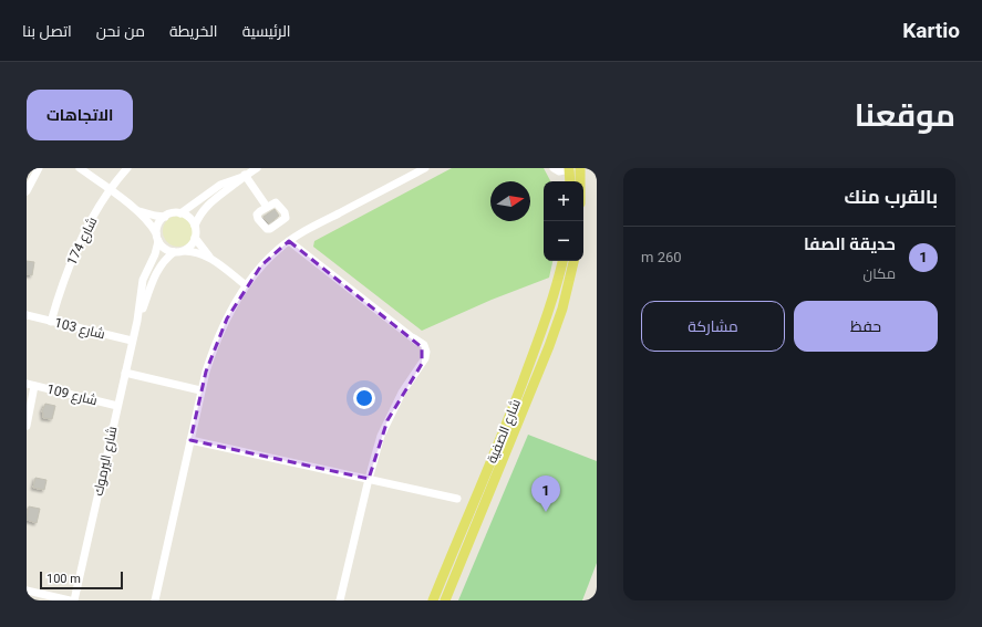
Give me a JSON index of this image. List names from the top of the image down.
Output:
{
  "streets": {
    "main road": ["شارع الصفية"],
    "street": [
      "شارع 174",
      "شارع 103",
      "شارع 109",
      "شارع اليرموك"
    ]
  },
  "crossings": [
    ["شارع 174", "شارع 103"],
    ["شارع 103", "شارع اليرموك"],
    ["شارع 109", "شارع اليرموك"]
  ],
  "scale_bar": "100 m",
  "north": "right",
  "page": {
    "header": "Kartio",
    "nav": [
      "الرئيسية",
      "الخريطة",
      "من نحن",
      "اتصل بنا"
    ],
    "title": "موقعنا",
    "buttons": [
      "الاتجاهات",
      ["حفظ", "مشاركة"]
    ],
    "heading": "بالقرب منك",
    "map_buttons": ["+", "−"],
    "list": [
      {
        "mark": "1",
        "name": "حديقة الصفا",
        "note": "مكان",
        "value": "260 m"
      }
    ],
    "pins": "1",
    "scale": "100 m"
  }
}
